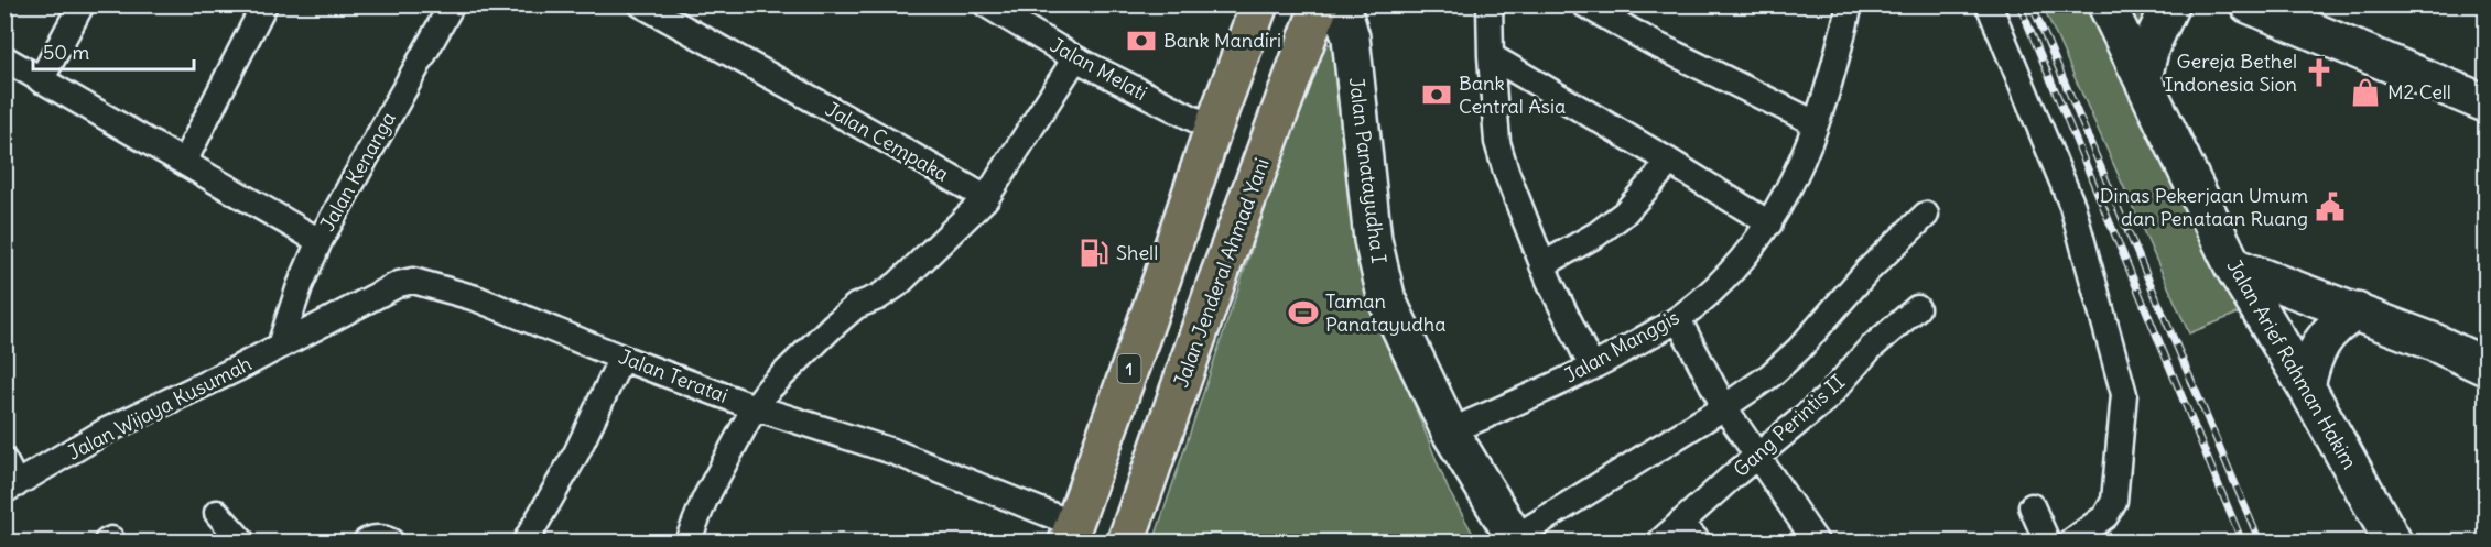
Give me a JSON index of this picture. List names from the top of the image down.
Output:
{
  "streets": {
    "main road": [
      "Jalan Panatayudha I",
      "Jalan Jenderal Ahmad Yani",
      "Jalan Arief Rahman Hakim",
      "1"
    ],
    "street": [
      "Jalan Melati",
      "Jalan Cempaka",
      "Jalan Kenanga",
      "Jalan Manggis",
      "Jalan Teratai",
      "Jalan Wijaya Kusumah",
      "Gang Perintis II"
    ]
  },
  "crossings": [
    ["Jalan Melati", "1"],
    ["Jalan Panatayudha I", "Jalan Manggis"],
    ["Jalan Kenanga", "Jalan Teratai"],
    ["Jalan Kenanga", "Jalan Wijaya Kusumah"],
    ["1", "Jalan Teratai"],
    ["Jalan Teratai", "Jalan Wijaya Kusumah"]
  ],
  "places": {
    "bank": ["Bank Mandiri", "Bank Central Asia"],
    "church": ["Gereja Bethel Indonesia Sion"],
    "shop": ["M2 Cell"],
    "public building": ["Dinas Pekerjaan Umum dan Penataan Ruang"],
    "fuel station": ["Shell"],
    "sports": ["Taman Panatayudha"]
  },
  "scale_bar": "50 m"
}
